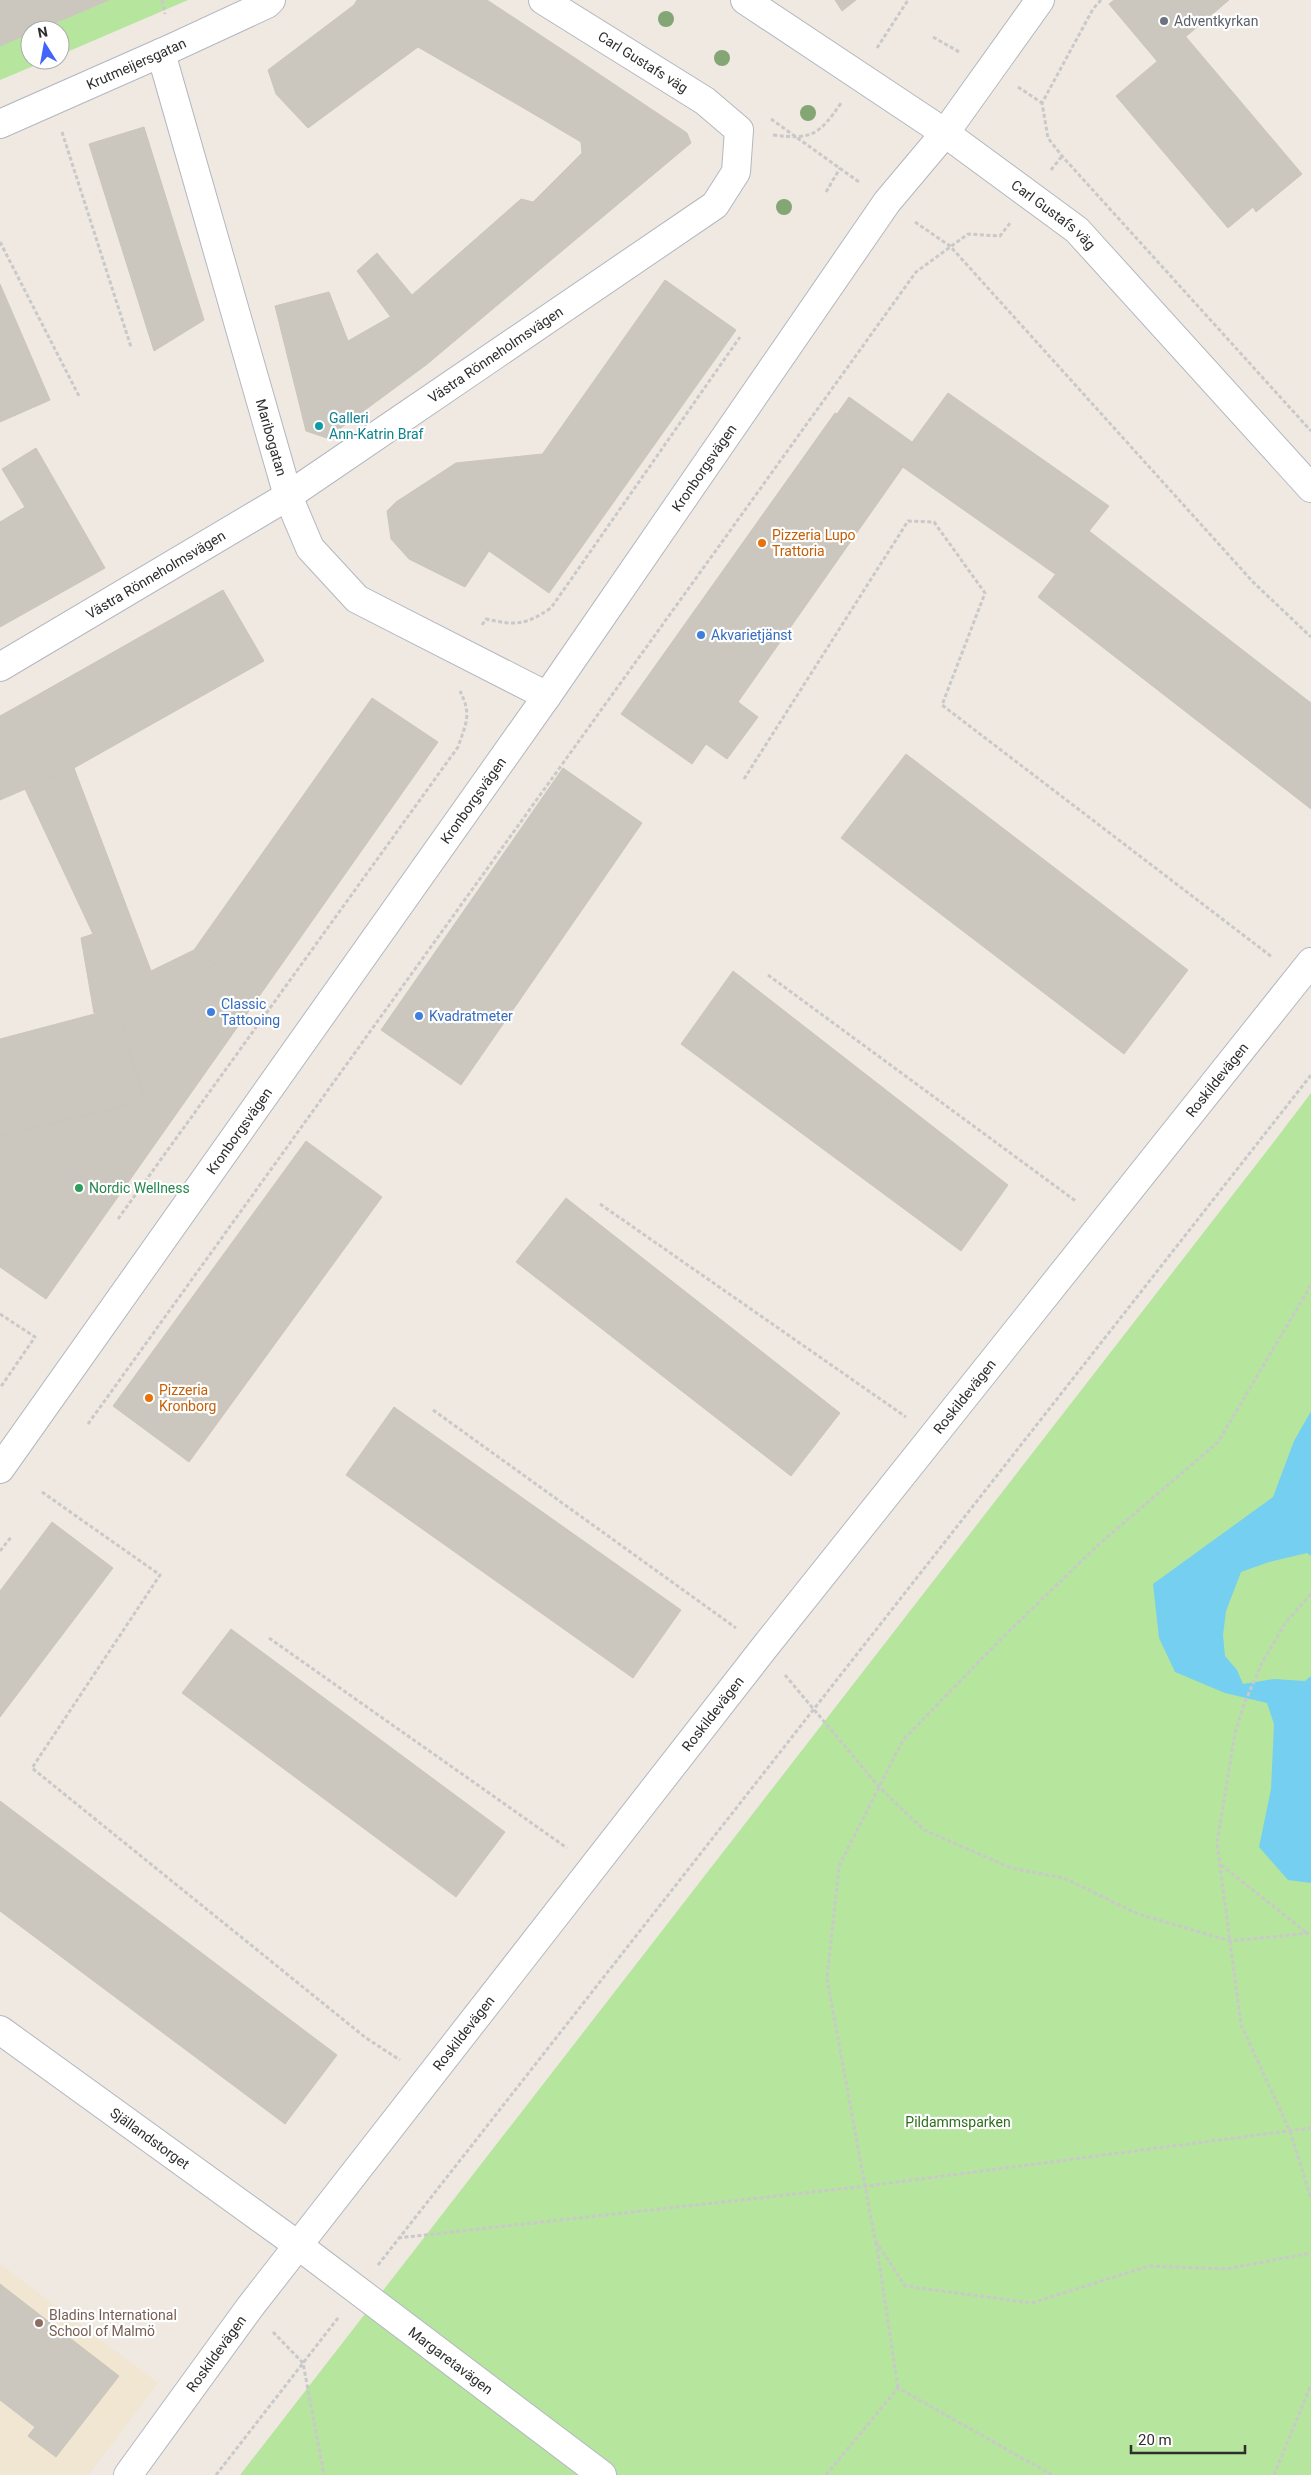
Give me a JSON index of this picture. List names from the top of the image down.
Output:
{
  "streets": {
    "street": [
      "Carl Gustafs väg",
      "Krutmeijersgatan",
      "Västra Rönneholmsvägen",
      "Maribogatan",
      "Kronborgsvägen",
      "Roskildevägen",
      "Själlandstorget",
      "Margaretavägen"
    ]
  },
  "crossings": [
    ["Carl Gustafs väg", "Västra Rönneholmsvägen"],
    ["Carl Gustafs väg", "Kronborgsvägen"],
    ["Krutmeijersgatan", "Maribogatan"],
    ["Västra Rönneholmsvägen", "Maribogatan"],
    ["Maribogatan", "Kronborgsvägen"],
    ["Roskildevägen", "Själlandstorget"],
    ["Roskildevägen", "Margaretavägen"],
    ["Själlandstorget", "Margaretavägen"]
  ],
  "parks": ["Pildammsparken"],
  "places": [
    "Adventkyrkan",
    "Galleri Ann-Katrin Braf",
    "Pizzeria Lupo Trattoria",
    "Akvarietjänst",
    "Classic Tattooing",
    "Kvadratmeter",
    "Nordic Wellness",
    "Pizzeria Kronborg",
    "Bladins International School of Malmö"
  ],
  "scale_bar": "20 m",
  "north": "top"
}
